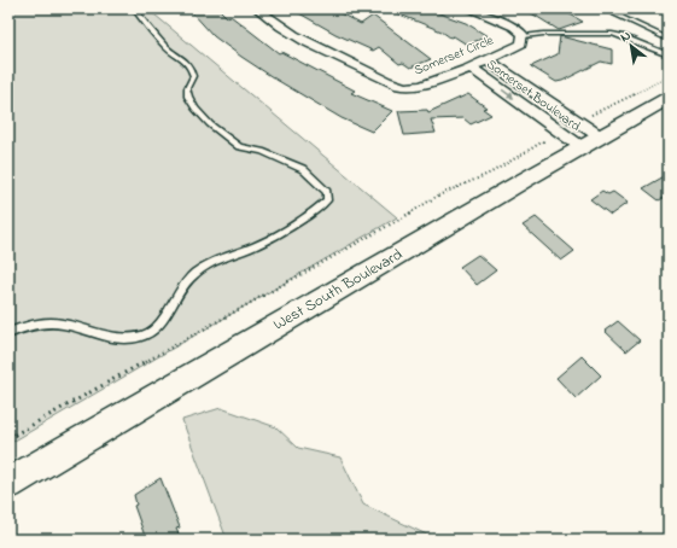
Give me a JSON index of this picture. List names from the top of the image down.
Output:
{
  "streets": {
    "main road": ["West South Boulevard"],
    "street": ["Somerset Circle", "Somerset Boulevard"]
  },
  "crossings": [
    ["Somerset Circle", "Somerset Boulevard"],
    ["Somerset Boulevard", "West South Boulevard"]
  ],
  "north": "top left"
}
